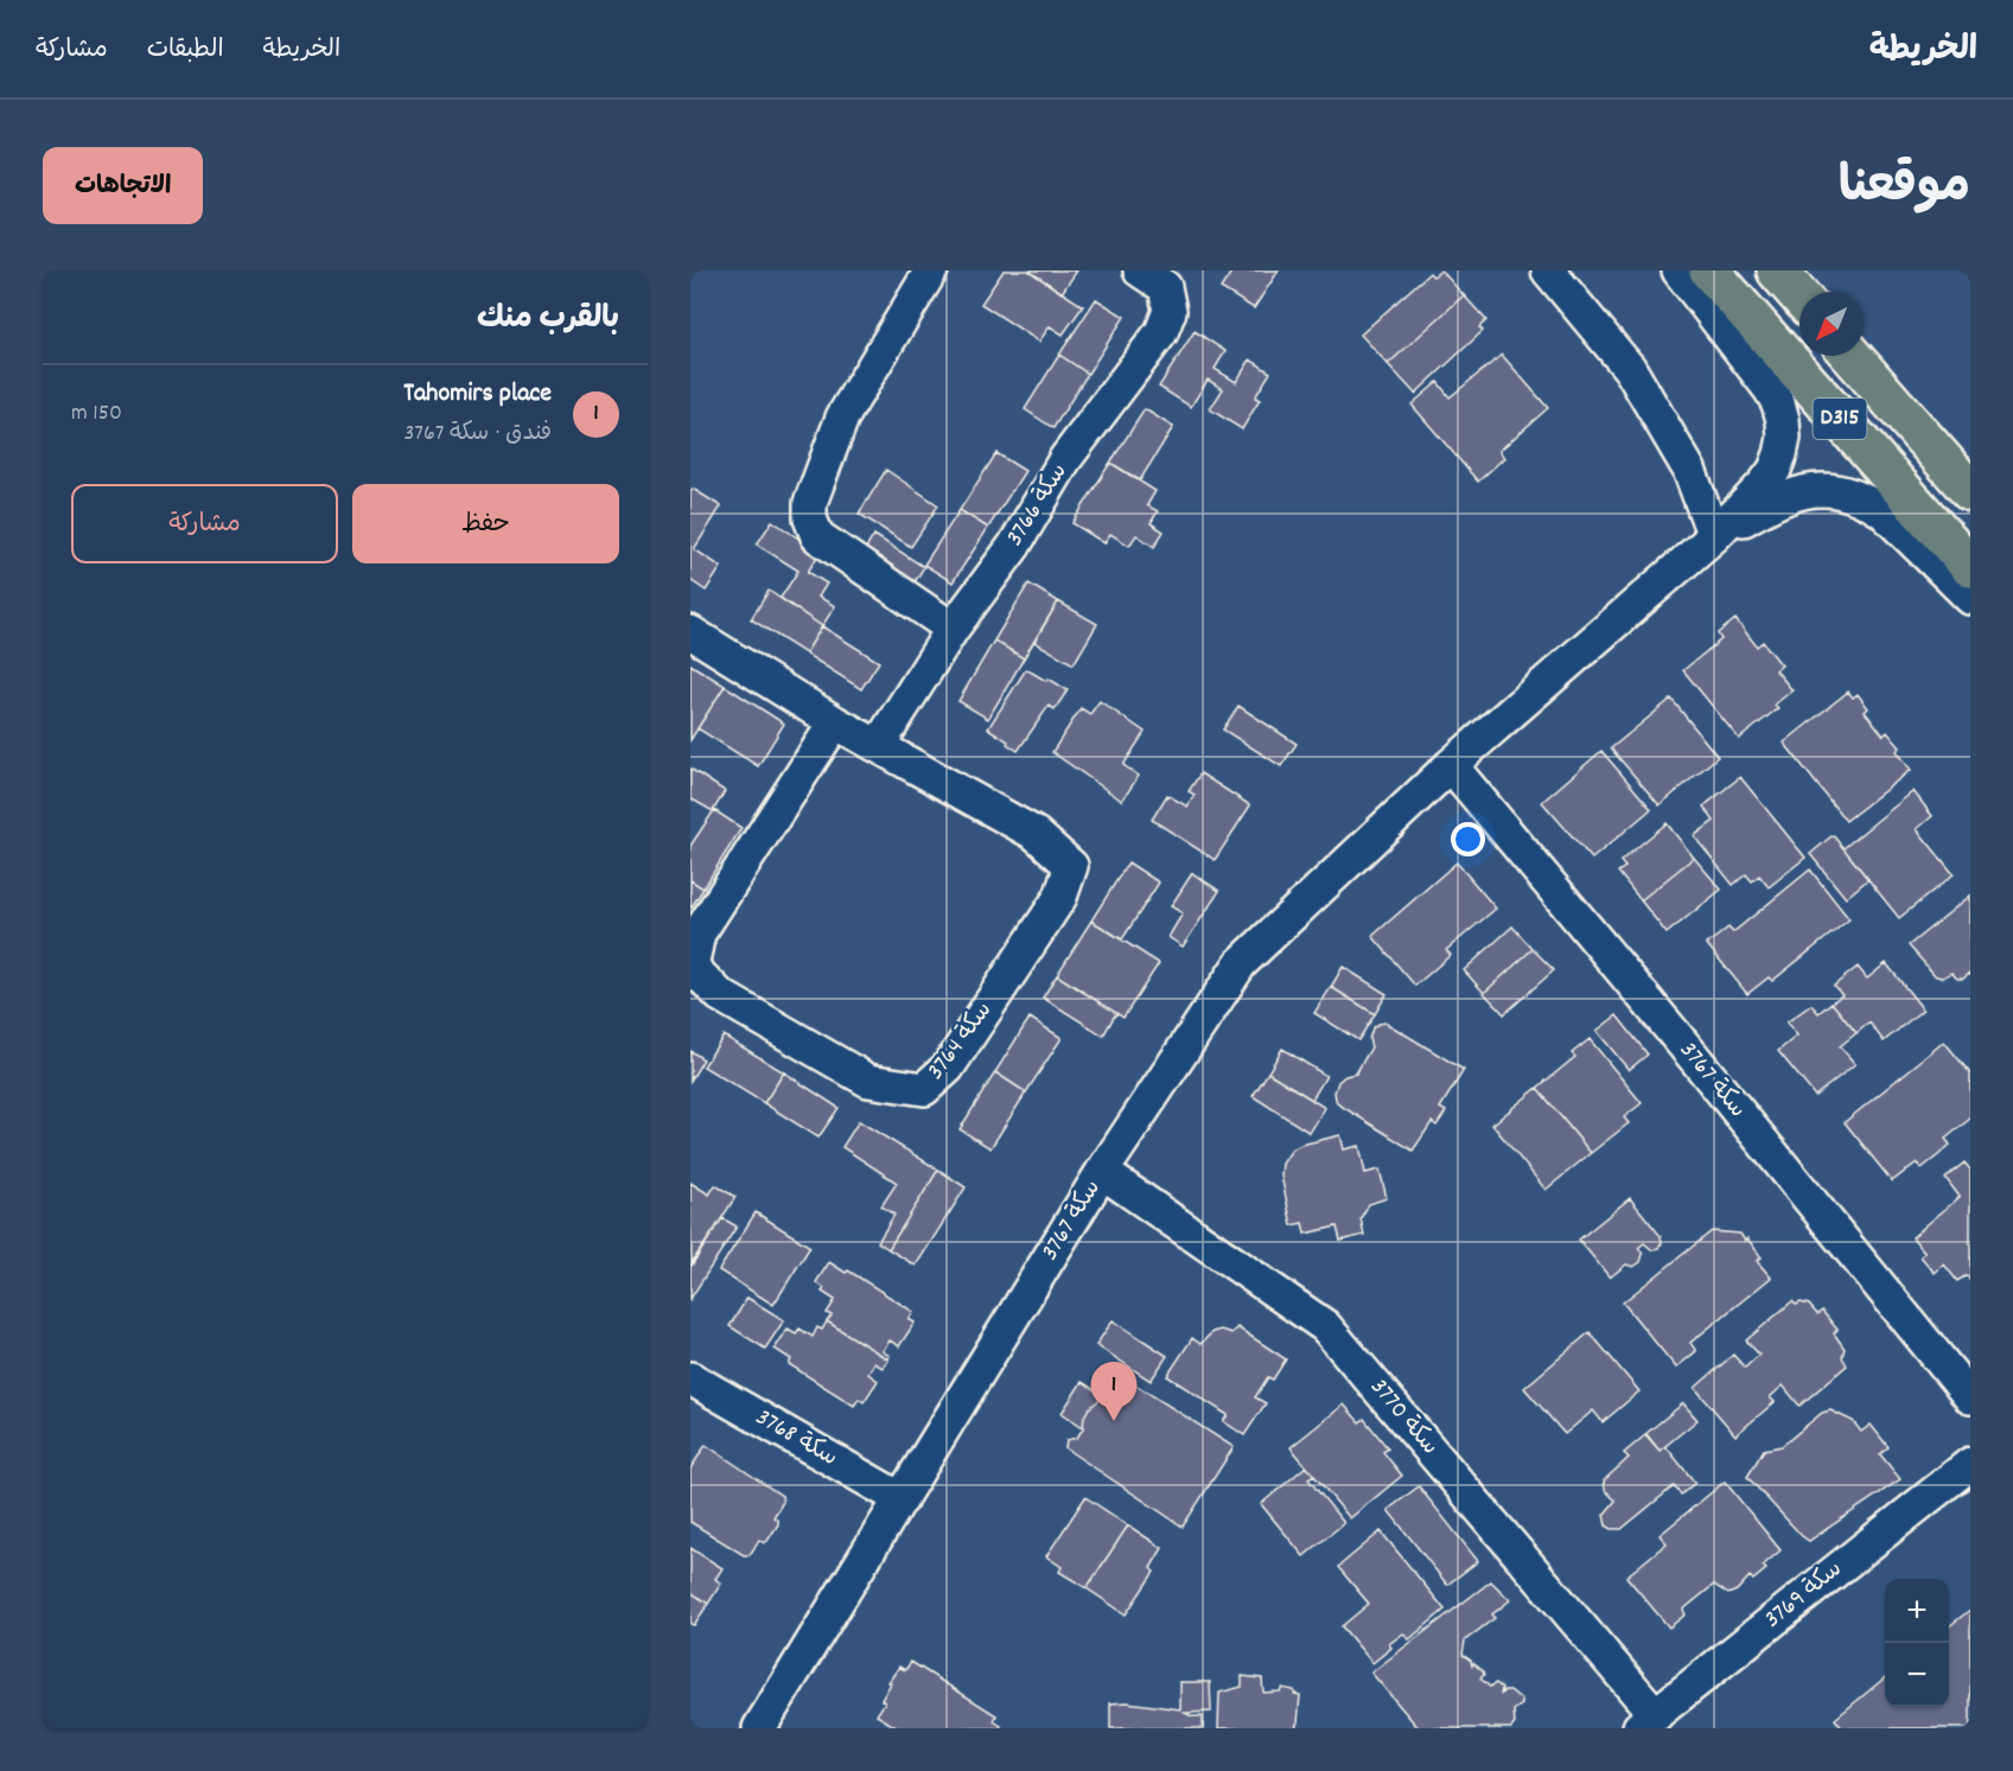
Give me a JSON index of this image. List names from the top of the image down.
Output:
{
  "streets": {
    "main road": ["D315"],
    "street": [
      "سكة 3766",
      "سكة 3764",
      "سكة 3767",
      "سكة 3770",
      "سكة 3768",
      "سكة 3769"
    ]
  },
  "crossings": [
    ["سكة 3766", "سكة 3764"],
    ["سكة 3767", "سكة 3770"],
    ["سكة 3767", "سكة 3768"],
    ["سكة 3770", "سكة 3769"]
  ],
  "north": "bottom left",
  "page": {
    "header": "الخريطة",
    "nav": ["الخريطة", "الطبقات", "مشاركة"],
    "title": "موقعنا",
    "buttons": [
      "الاتجاهات",
      ["حفظ", "مشاركة"]
    ],
    "heading": "بالقرب منك",
    "list": [
      {
        "mark": "1",
        "name": "Tahomirs place",
        "note": "فندق · سكة 3767",
        "value": "150 m"
      }
    ],
    "pins": "1",
    "map_buttons": ["+", "−"]
  }
}
